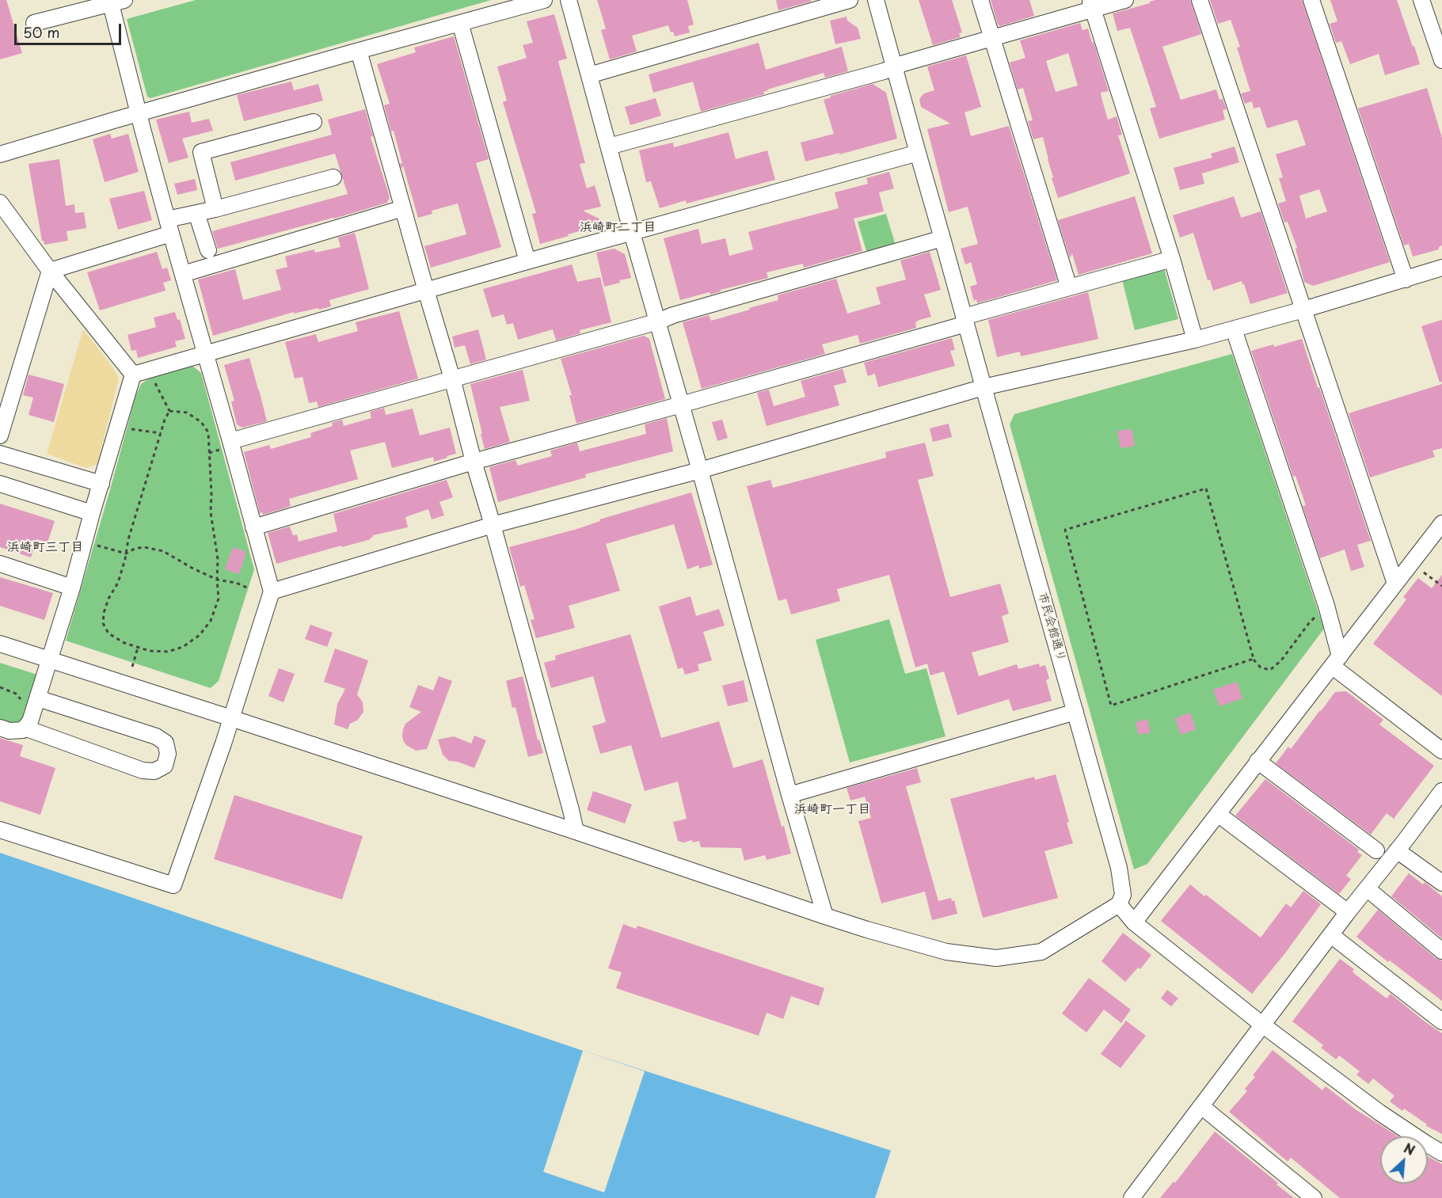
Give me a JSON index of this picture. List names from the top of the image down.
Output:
{
  "streets": {
    "street": ["市民会館通り"]
  },
  "districts": ["浜崎町二丁目", "浜崎町三丁目", "浜崎町一丁目"],
  "scale_bar": "50 m",
  "north": "top right"
}
